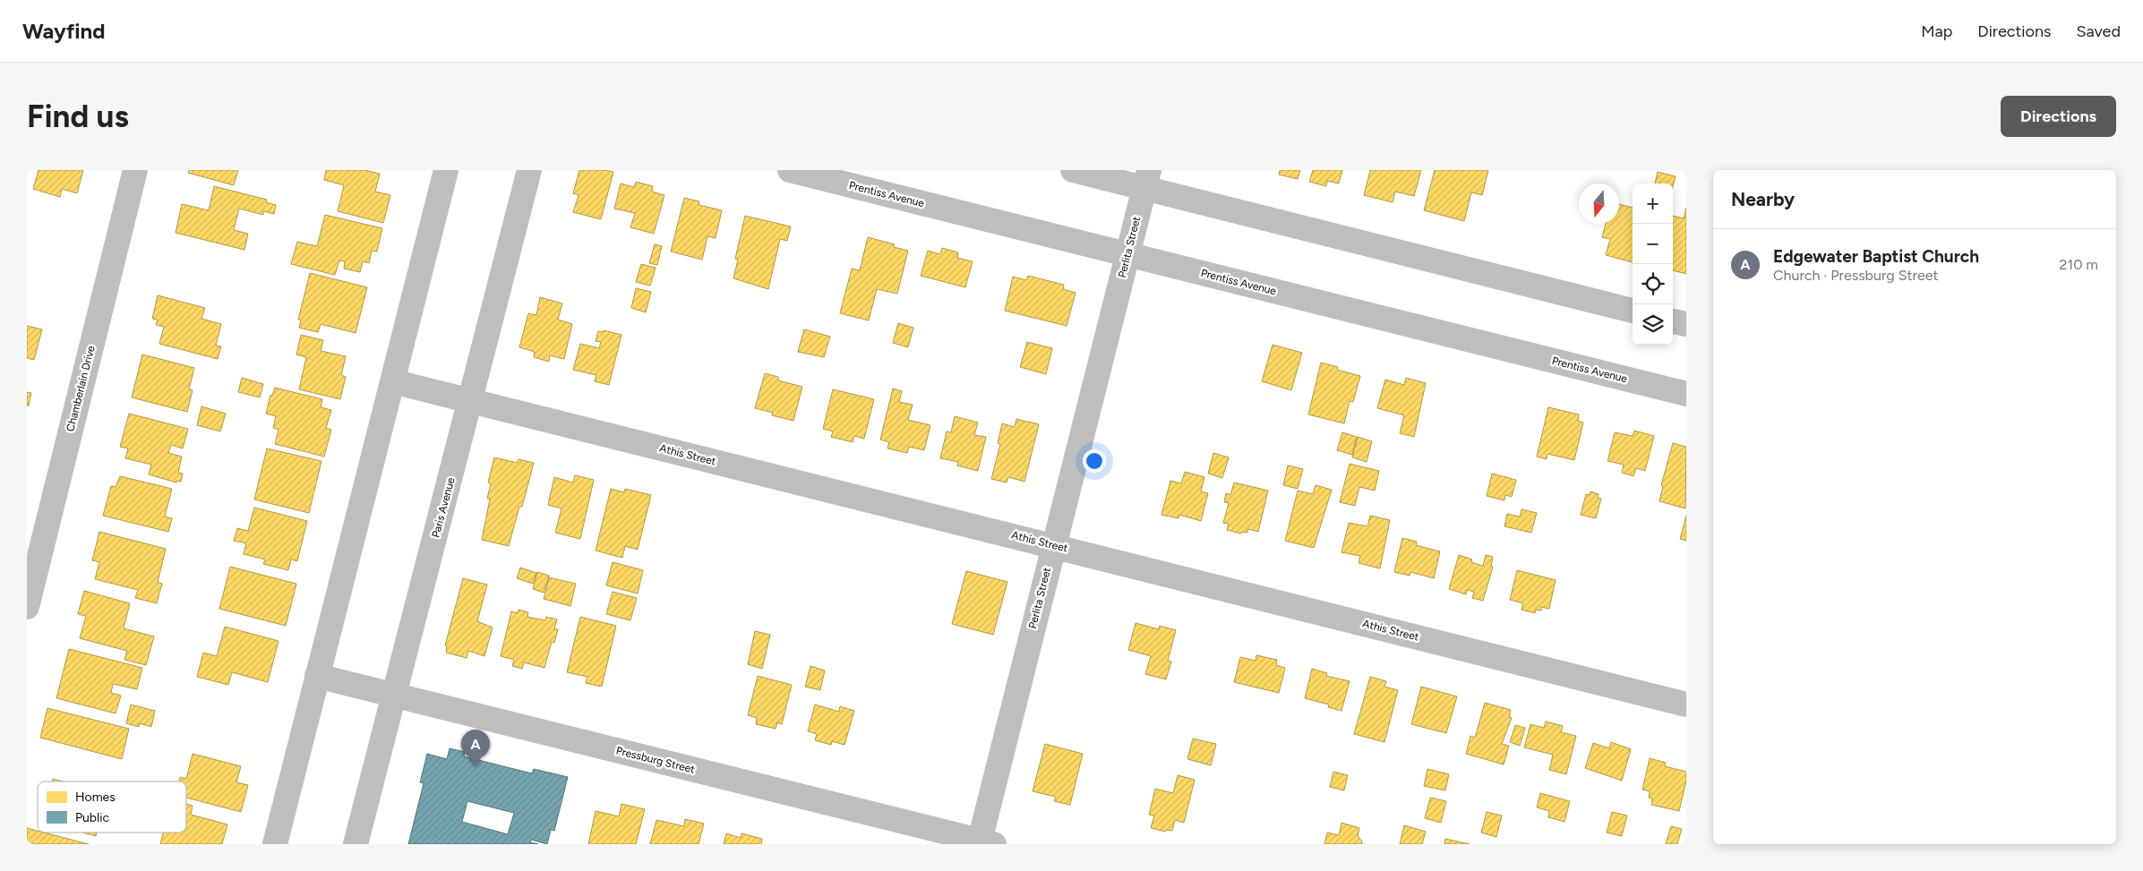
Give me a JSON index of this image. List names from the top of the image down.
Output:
{
  "streets": {
    "street": [
      "Prentiss Avenue",
      "Perlita Street",
      "Chamberlain Drive",
      "Athis Street",
      "Paris Avenue",
      "Pressburg Street"
    ]
  },
  "crossings": [
    ["Prentiss Avenue", "Perlita Street"],
    ["Perlita Street", "Athis Street"],
    ["Perlita Street", "Pressburg Street"],
    ["Athis Street", "Paris Avenue"],
    ["Paris Avenue", "Pressburg Street"]
  ],
  "legend": ["Homes", "Public"],
  "north": "bottom",
  "page": {
    "header": "Wayfind",
    "nav": ["Map", "Directions", "Saved"],
    "buttons": "Directions",
    "title": "Find us",
    "heading": "Nearby",
    "map_buttons": ["+", "−"],
    "list": [
      {
        "mark": "A",
        "name": "Edgewater Baptist Church",
        "note": "Church · Pressburg Street",
        "value": "210 m"
      }
    ],
    "pins": "A"
  }
}
